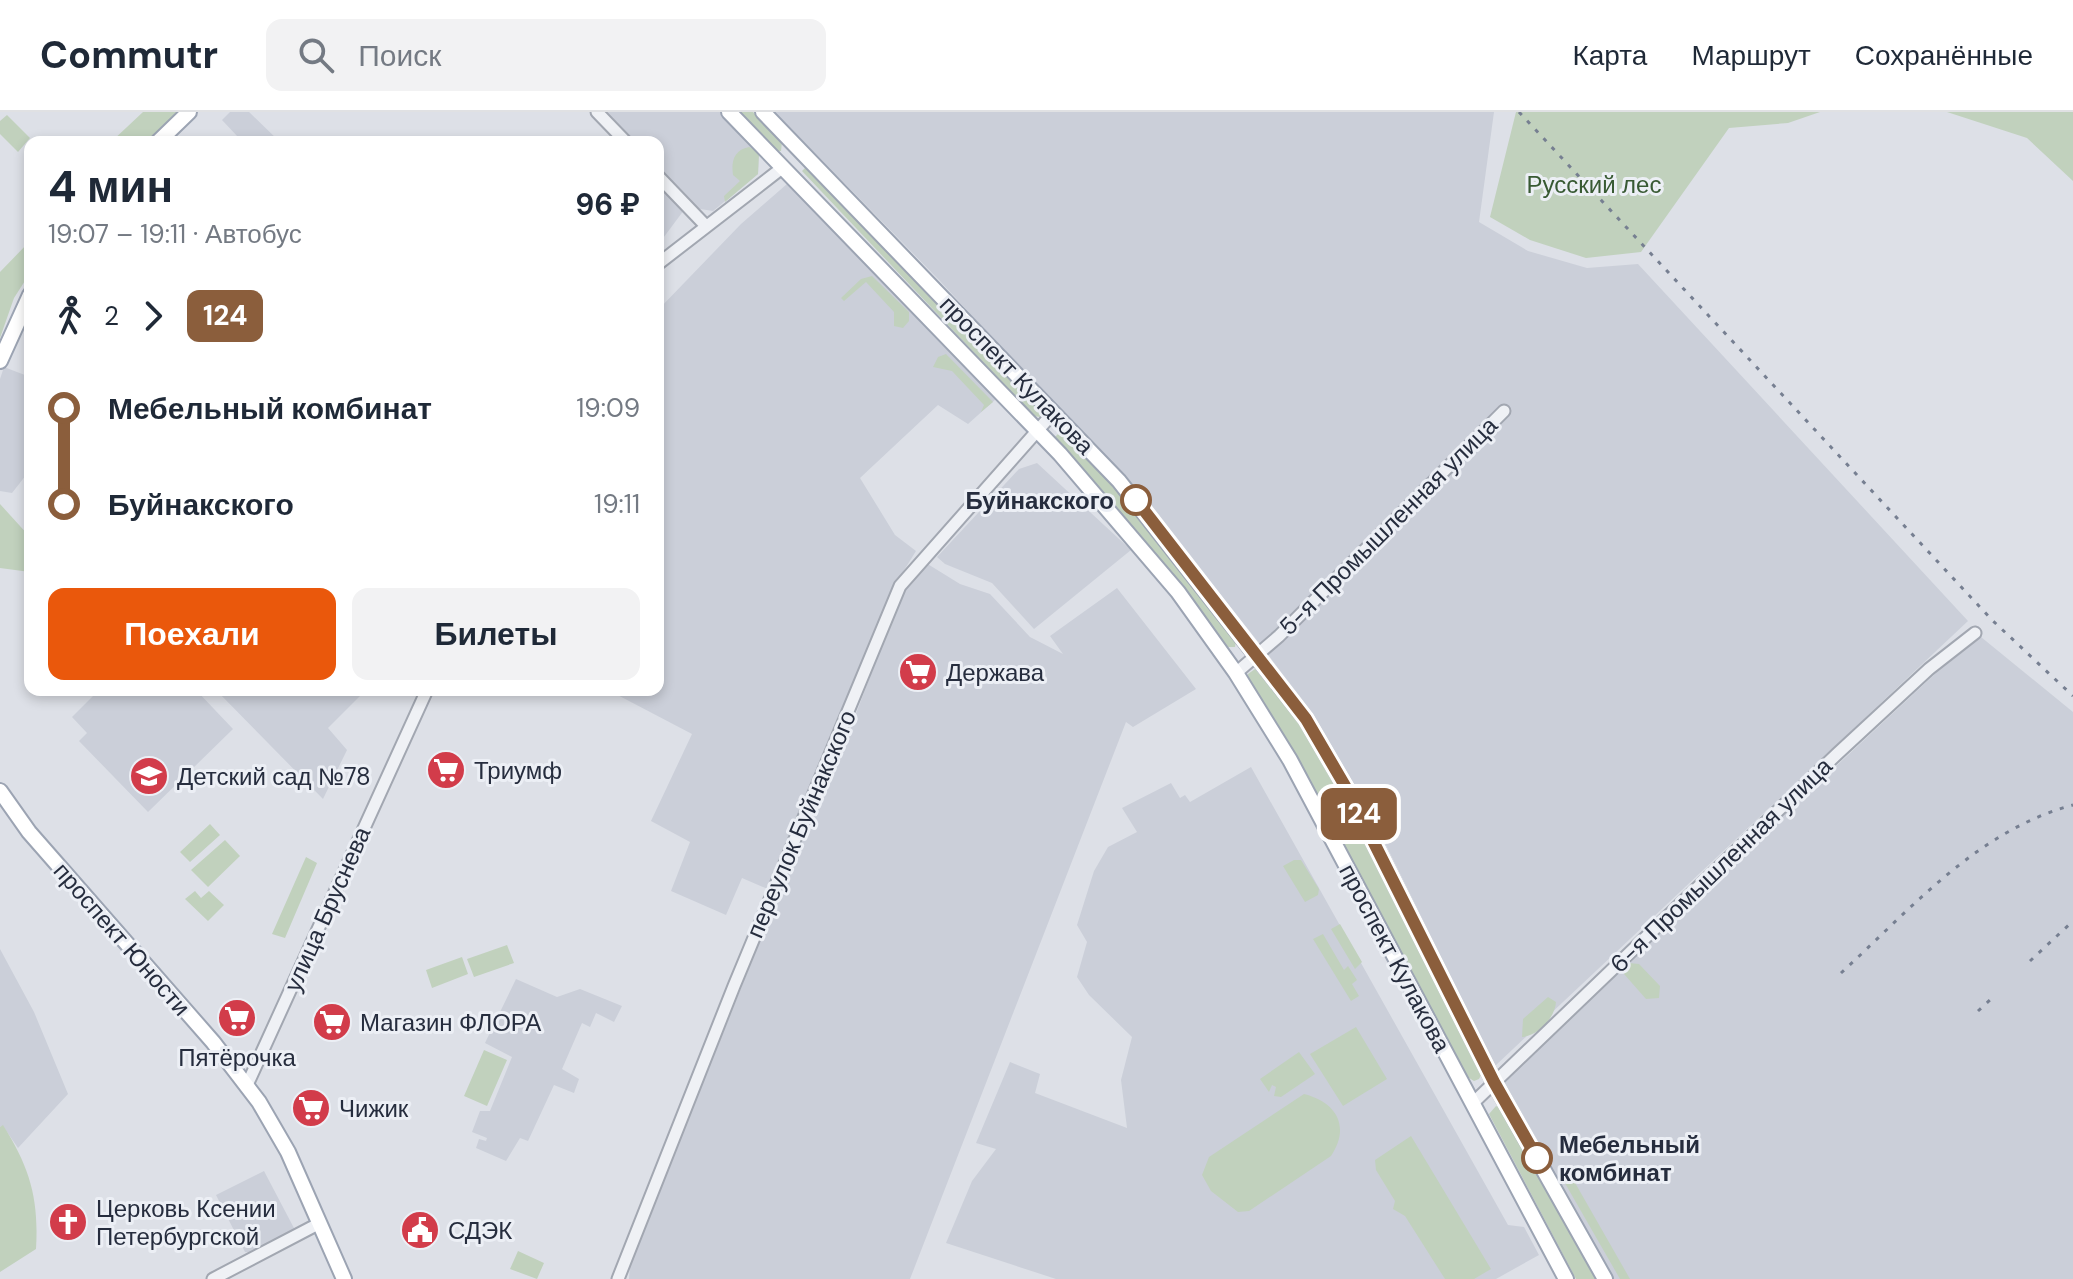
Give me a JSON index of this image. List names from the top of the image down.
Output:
{
  "streets": {
    "main road": ["проспект Кулакова", "проспект Юности"],
    "street": [
      "5-я Промышленная улица",
      "переулок Буйнакского",
      "6-я Промышленная улица",
      "улица Бруснева"
    ]
  },
  "crossings": [
    ["проспект Кулакова", "5-я Промышленная улица"],
    ["проспект Кулакова", "переулок Буйнакского"],
    ["проспект Кулакова", "6-я Промышленная улица"],
    ["улица Бруснева", "проспект Юности"]
  ],
  "parks": ["Русский лес"],
  "places": {
    "other": ["Буйнакского", "Мебельный комбинат"],
    "supermarket": [
      "Держава",
      "Триумф",
      "Пятёрочка",
      "Магазин ФЛОРА",
      "Чижик"
    ],
    "school or university": ["Детский сад №78"],
    "church": ["Церковь Ксении Петербургской"],
    "public building": ["СДЭК"]
  },
  "lines": ["bus line 124"],
  "page": {
    "header": "Commutr",
    "search": "Поиск",
    "nav": ["Карта", "Маршрут", "Сохранённые"],
    "on_map": "124",
    "heading": ["4 мин", "19:07 – 19:11 · Автобус", "96 ₽"],
    "legs": ["2", "124"],
    "list": [
      {
        "name": "Мебельный комбинат",
        "value": "19:09"
      },
      {
        "name": "Буйнакского",
        "value": "19:11"
      }
    ],
    "buttons": ["Поехали", "Билеты"]
  }
}
